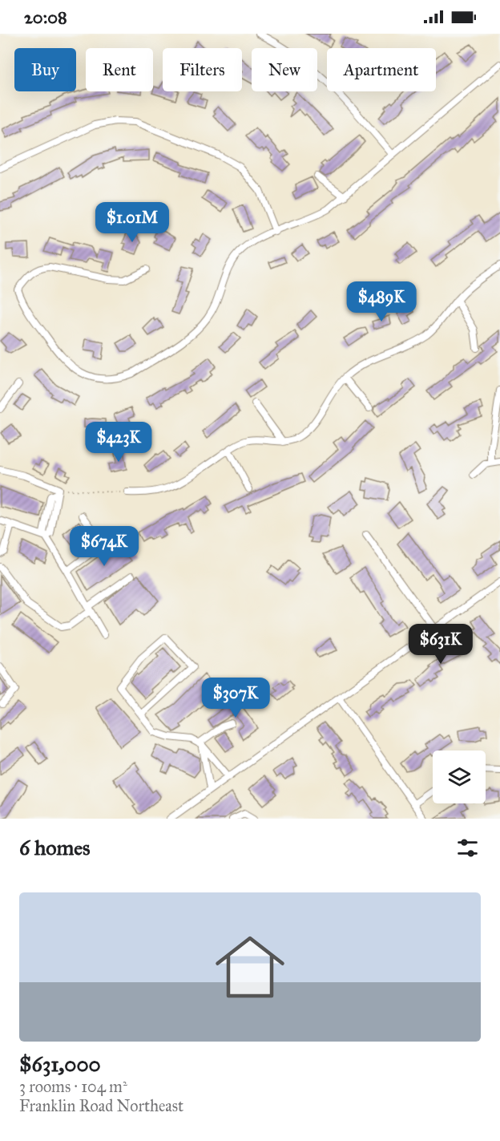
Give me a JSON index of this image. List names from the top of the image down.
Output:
{
  "page": {
    "status": "20:08",
    "chip": [
      "Buy",
      "Rent",
      "Filters",
      "New",
      "Apartment"
    ],
    "price": [
      "$1.01M",
      "$489K",
      "$423K",
      "$674K",
      "$631K",
      "$307K"
    ],
    "heading": "6 homes",
    "list": [
      {
        "name": "$631,000",
        "note": "3 rooms · 104 m² · Franklin Road Northeast"
      }
    ]
  }
}
